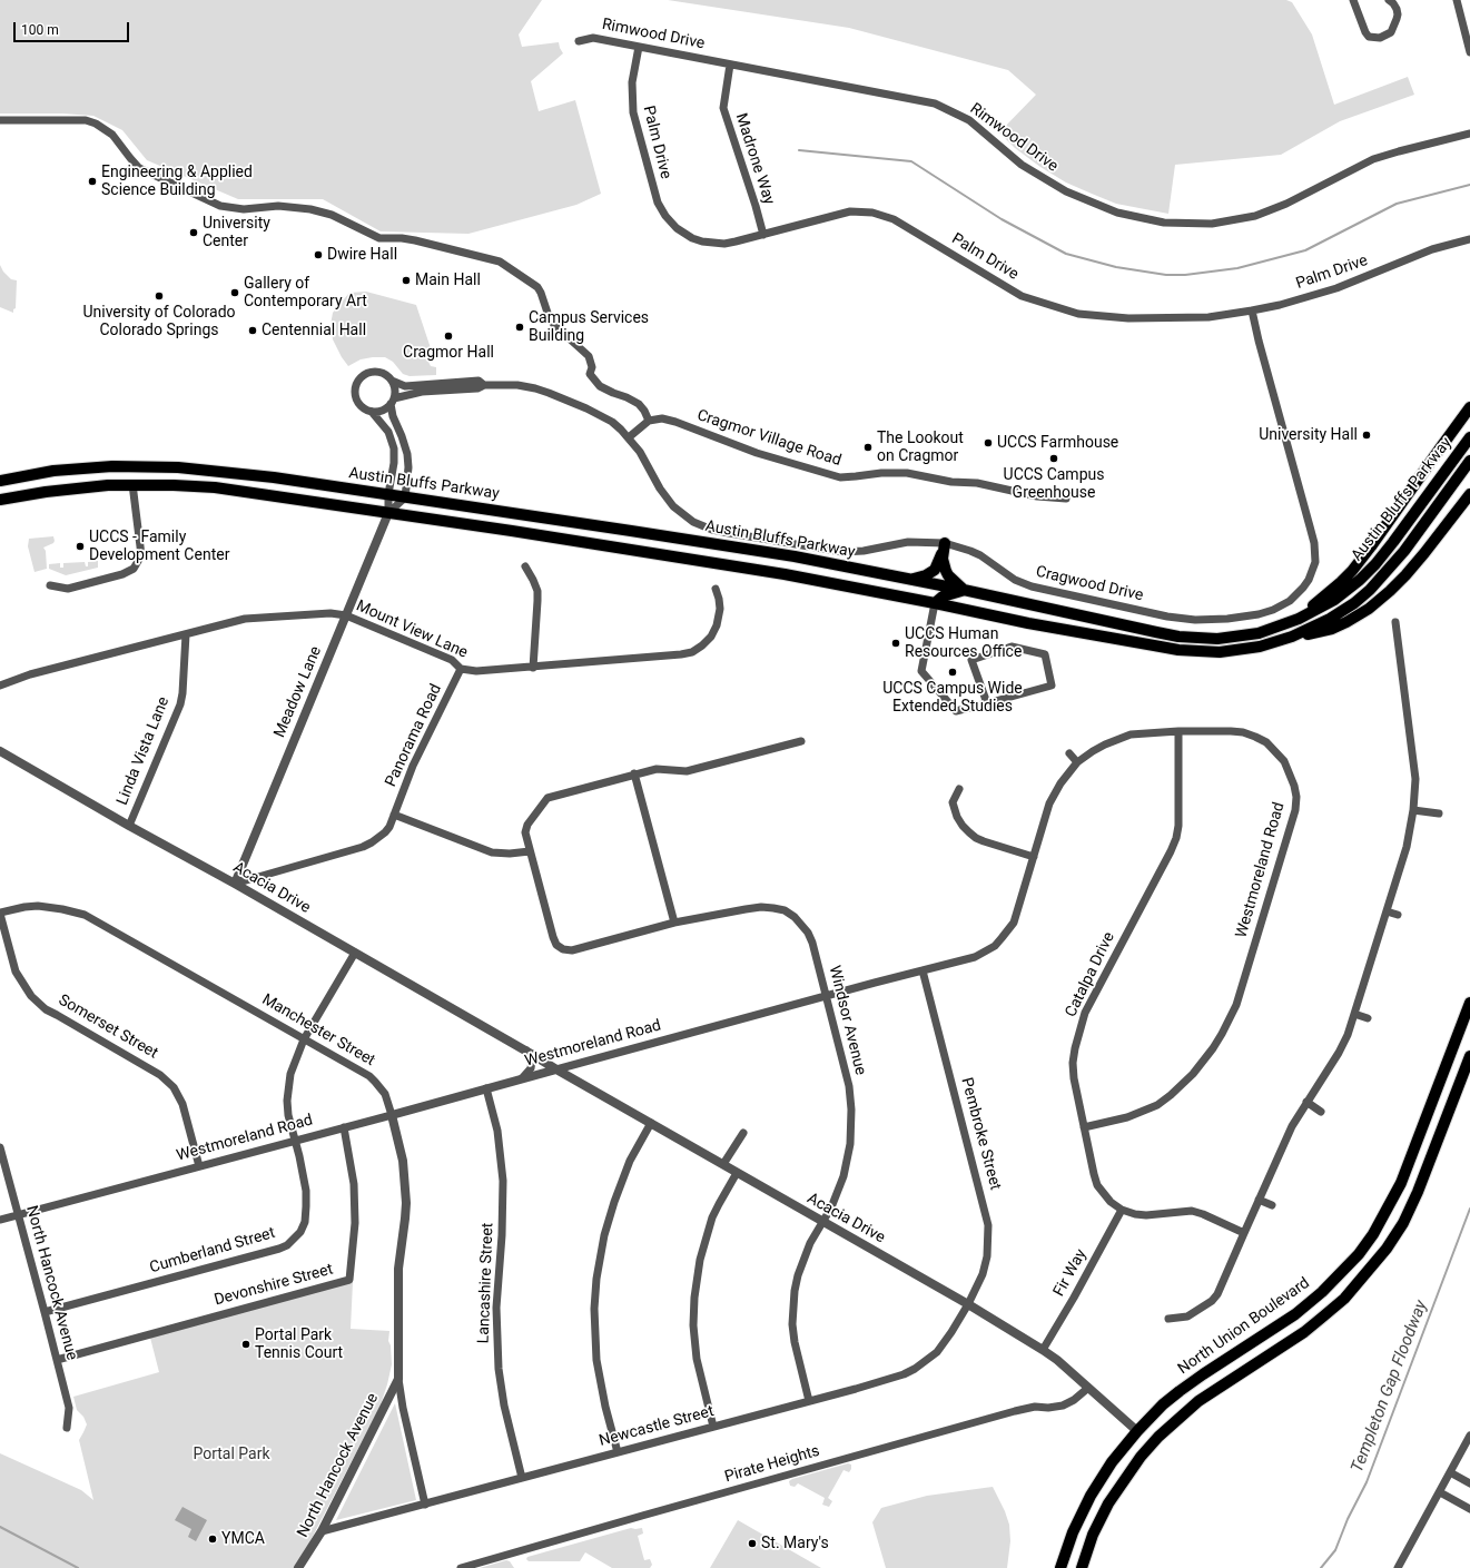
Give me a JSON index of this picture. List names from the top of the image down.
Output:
{
  "streets": {
    "main road": ["Austin Bluffs Parkway", "North Union Boulevard"],
    "street": [
      "Rimwood Drive",
      "Palm Drive",
      "Madrone Way",
      "Cragmor Village Road",
      "Cragwood Drive",
      "Mount View Lane",
      "Meadow Lane",
      "Panorama Road",
      "Linda Vista Lane",
      "Westmoreland Road",
      "Acacia Drive",
      "Catalpa Drive",
      "Windsor Avenue",
      "Somerset Street",
      "Manchester Street",
      "Pembroke Street",
      "Cumberland Street",
      "Fir Way",
      "North Hancock Avenue",
      "Lancashire Street",
      "Devonshire Street",
      "Newcastle Street",
      "Pirate Heights"
    ]
  },
  "crossings": [
    ["Rimwood Drive", "Palm Drive"],
    ["Rimwood Drive", "Madrone Way"],
    ["Palm Drive", "Madrone Way"],
    ["Palm Drive", "Cragwood Drive"],
    ["Austin Bluffs Parkway", "Meadow Lane"],
    ["Cragwood Drive", "Meadow Lane"],
    ["Mount View Lane", "Meadow Lane"],
    ["Mount View Lane", "Panorama Road"],
    ["Mount View Lane", "Linda Vista Lane"],
    ["Meadow Lane", "Panorama Road"],
    ["Meadow Lane", "Acacia Drive"],
    ["Panorama Road", "Acacia Drive"],
    ["Linda Vista Lane", "Acacia Drive"],
    ["Westmoreland Road", "Acacia Drive"],
    ["Westmoreland Road", "Catalpa Drive"],
    ["Westmoreland Road", "Windsor Avenue"],
    ["Westmoreland Road", "Somerset Street"],
    ["Westmoreland Road", "Manchester Street"],
    ["Westmoreland Road", "Pembroke Street"],
    ["Westmoreland Road", "Cumberland Street"],
    ["Westmoreland Road", "North Hancock Avenue"],
    ["Westmoreland Road", "Lancashire Street"],
    ["Westmoreland Road", "Devonshire Street"],
    ["Acacia Drive", "Windsor Avenue"],
    ["Acacia Drive", "Pembroke Street"],
    ["Acacia Drive", "Cumberland Street"],
    ["Acacia Drive", "Fir Way"],
    ["Acacia Drive", "North Union Boulevard"],
    ["Acacia Drive", "Newcastle Street"],
    ["Acacia Drive", "Pirate Heights"],
    ["Catalpa Drive", "Fir Way"],
    ["Windsor Avenue", "Newcastle Street"],
    ["Somerset Street", "Manchester Street"],
    ["Manchester Street", "Cumberland Street"],
    ["Manchester Street", "North Hancock Avenue"],
    ["Manchester Street", "Newcastle Street"],
    ["Pembroke Street", "Newcastle Street"],
    ["Cumberland Street", "North Hancock Avenue"],
    ["North Hancock Avenue", "Devonshire Street"],
    ["North Hancock Avenue", "Newcastle Street"],
    ["Lancashire Street", "Newcastle Street"]
  ],
  "water": ["Templeton Gap Floodway"],
  "parks": ["Portal Park"],
  "places": [
    "Engineering & Applied Science Building",
    "University Center",
    "Dwire Hall",
    "Main Hall",
    "Gallery of Contemporary Art",
    "University of Colorado Colorado Springs",
    "Campus Services Building",
    "Centennial Hall",
    "Cragmor Hall",
    "University Hall",
    "UCCS Farmhouse",
    "The Lookout on Cragmor",
    "UCCS Campus Greenhouse",
    "UCCS - Family Development Center",
    "UCCS Human Resources Office",
    "UCCS Campus Wide Extended Studies",
    "Portal Park Tennis Court",
    "YMCA",
    "St. Mary's"
  ],
  "scale_bar": "100 m"
}
